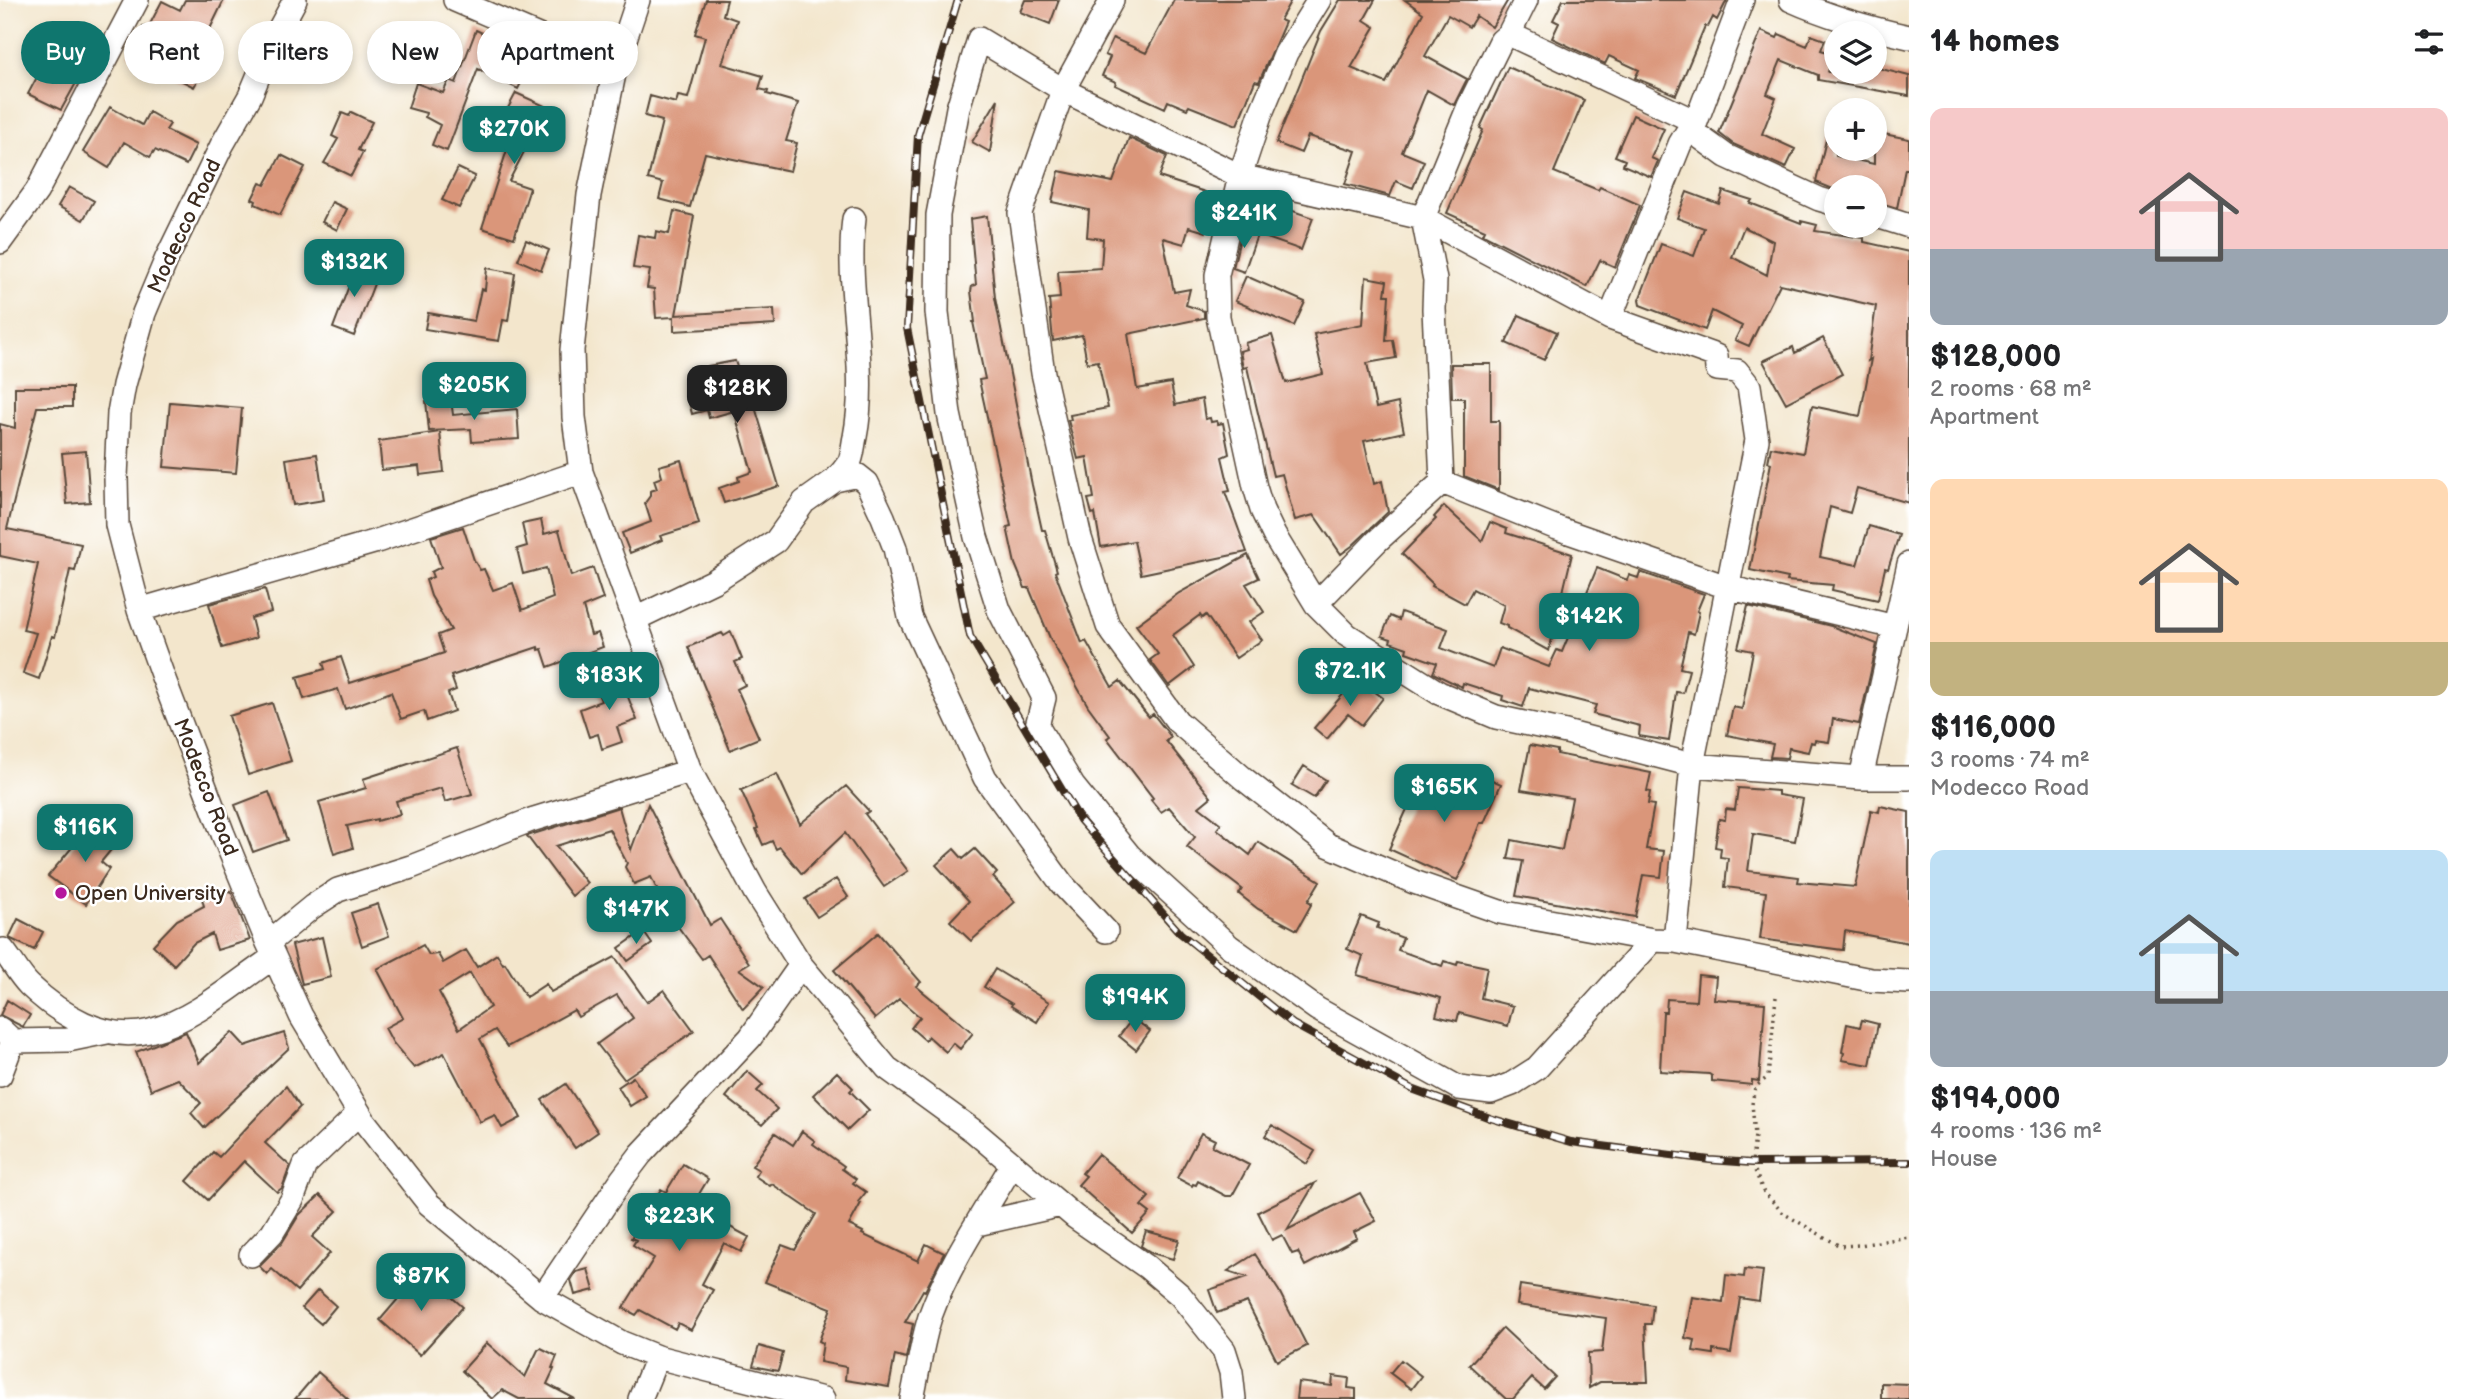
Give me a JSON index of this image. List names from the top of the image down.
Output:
{
  "streets": {
    "street": ["Modecco Road"]
  },
  "places": ["Open University"],
  "page": {
    "heading": "14 homes",
    "map_buttons": ["+", "−"],
    "chip": [
      "Buy",
      "Rent",
      "Filters",
      "New",
      "Apartment"
    ],
    "list": [
      {
        "name": "$128,000",
        "note": "2 rooms · 68 m² · Apartment"
      },
      {
        "name": "$116,000",
        "note": "3 rooms · 74 m² · Modecco Road"
      },
      {
        "name": "$194,000",
        "note": "4 rooms · 136 m² · House"
      }
    ],
    "price": [
      "$270K",
      "$241K",
      "$132K",
      "$205K",
      "$128K",
      "$142K",
      "$72.1K",
      "$183K",
      "$165K",
      "$116K",
      "$147K",
      "$194K",
      "$223K",
      "$87K"
    ]
  }
}
